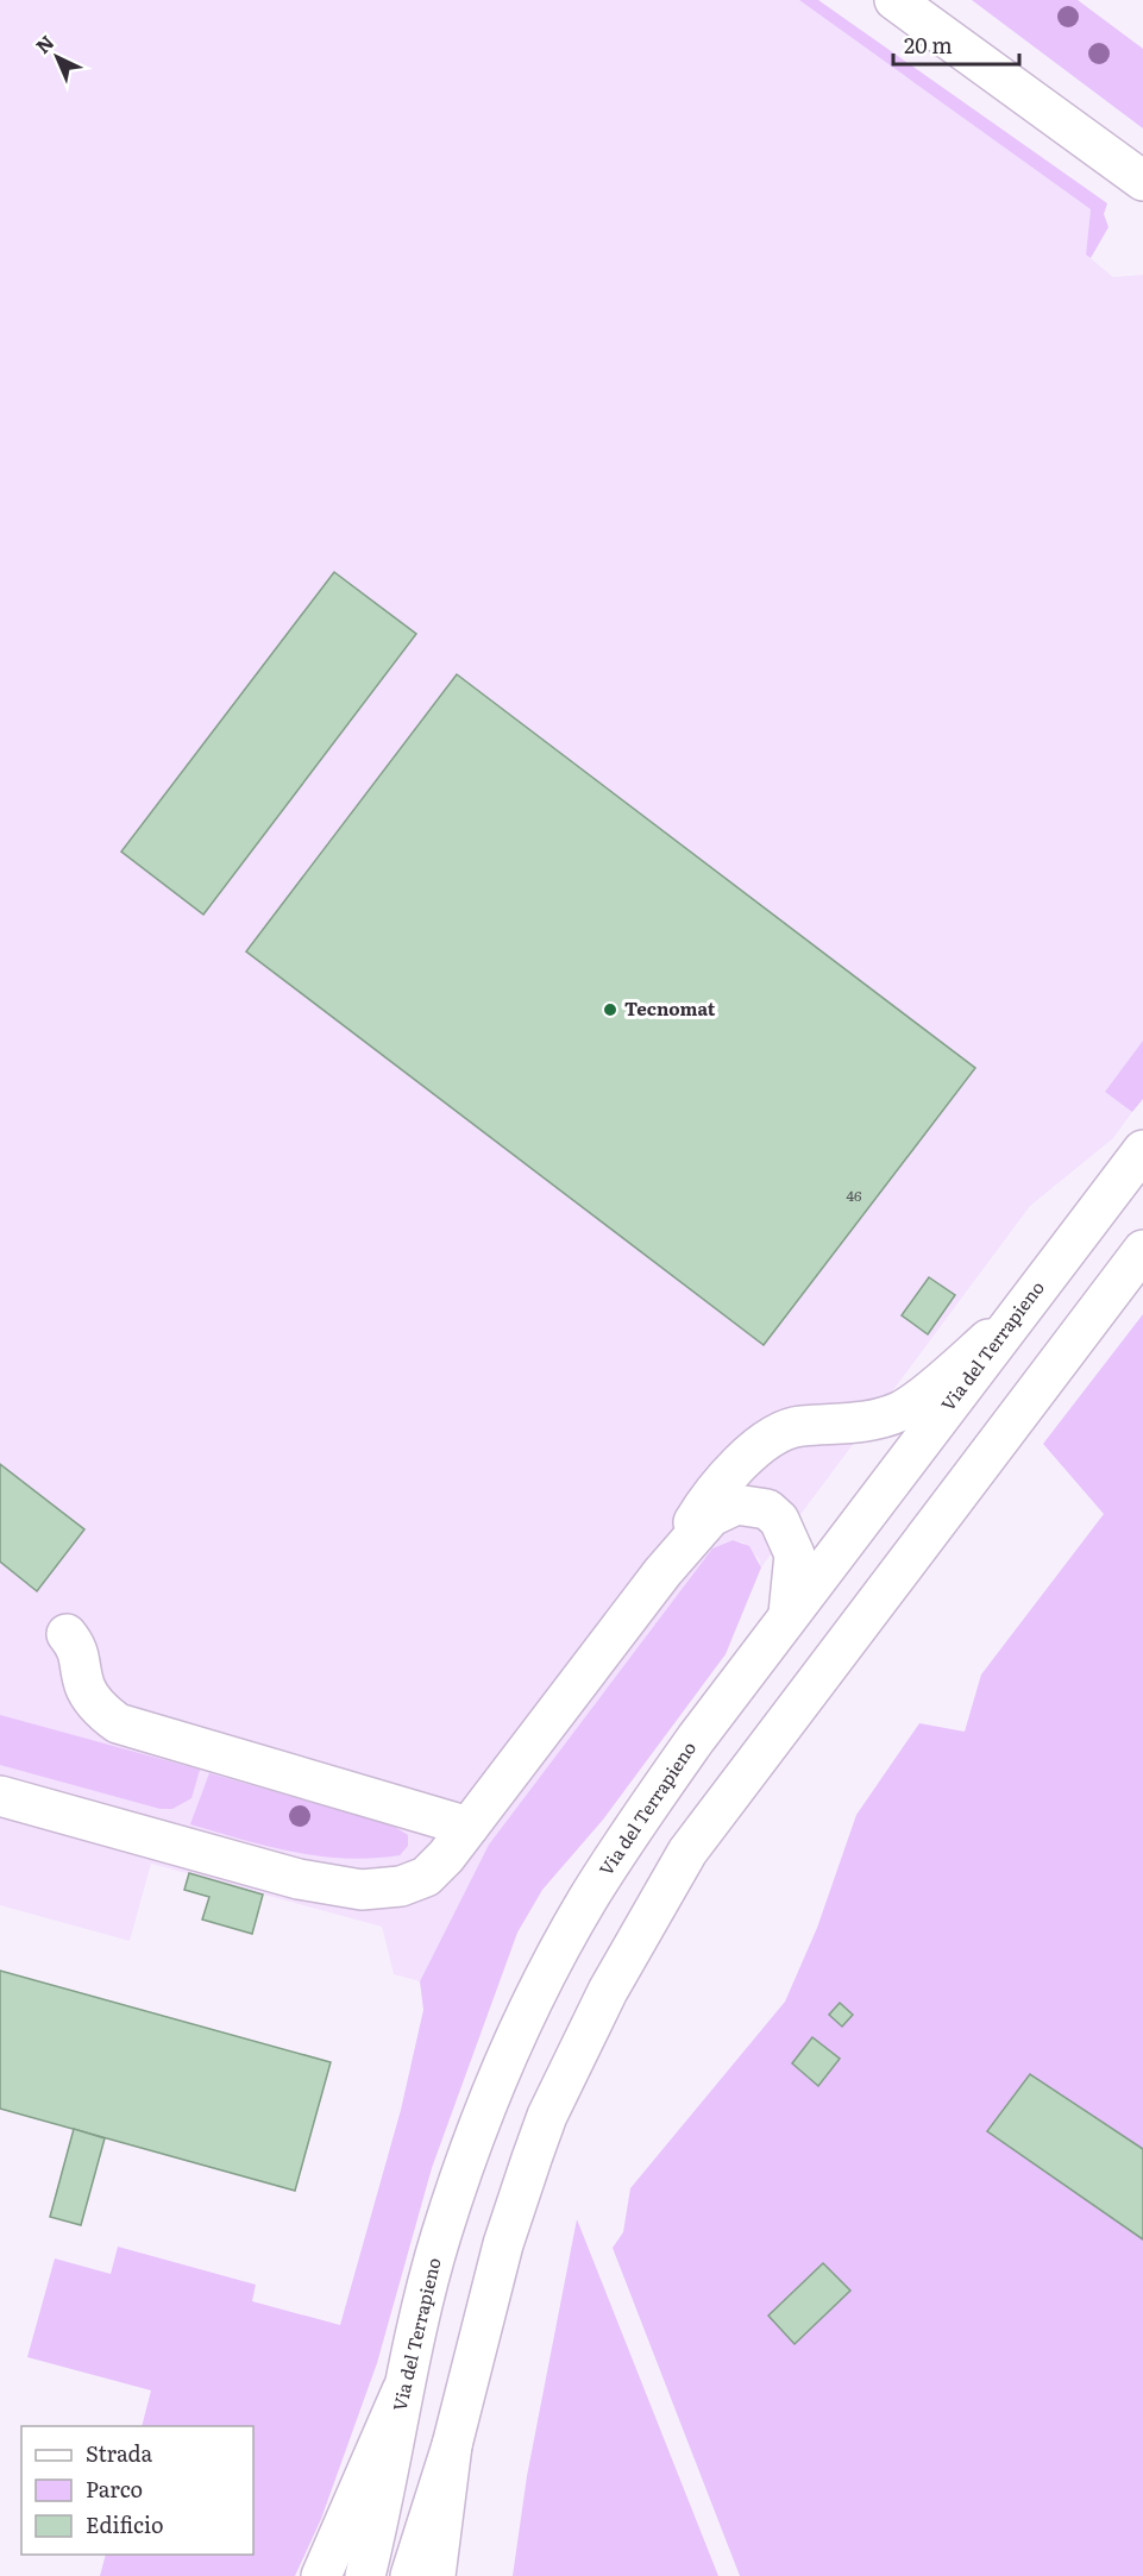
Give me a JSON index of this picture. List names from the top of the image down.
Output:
{
  "streets": {
    "main road": ["Via del Terrapieno"]
  },
  "places": ["Tecnomat"],
  "house_numbers": ["46"],
  "legend": ["Strada", "Parco", "Edificio"],
  "scale_bar": "20 m",
  "north": "top left"
}
